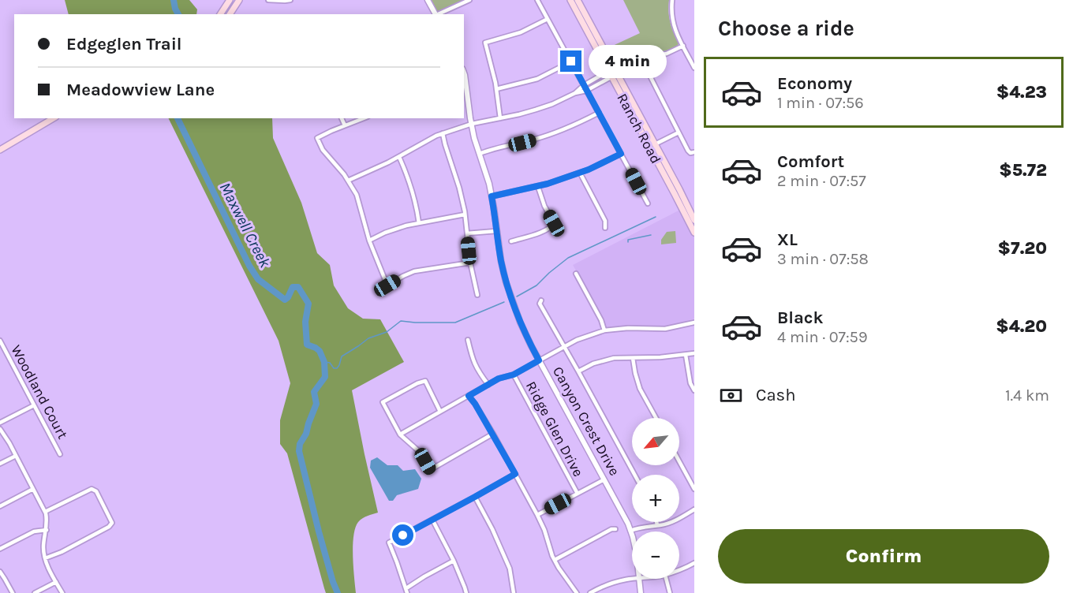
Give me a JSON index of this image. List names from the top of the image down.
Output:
{
  "streets": {
    "main road": ["Ranch Road"],
    "street": ["Woodland Court", "Canyon Crest Drive", "Ridge Glen Drive"]
  },
  "water": ["Maxwell Creek"],
  "north": "bottom left",
  "page": {
    "heading": "Choose a ride",
    "banner": ["Edgeglen Trail", "Meadowview Lane"],
    "bubble": "4 min",
    "list": [
      {
        "name": "Economy",
        "note": "1 min · 07:56",
        "value": "$4.23"
      },
      {
        "name": "Comfort",
        "note": "2 min · 07:57",
        "value": "$5.72"
      },
      {
        "name": "XL",
        "note": "3 min · 07:58",
        "value": "$7.20"
      },
      {
        "name": "Black",
        "note": "4 min · 07:59",
        "value": "$4.20"
      }
    ],
    "pay": ["Cash", "1.4 km"],
    "map_buttons": ["+", "−"],
    "buttons": "Confirm"
  }
}
